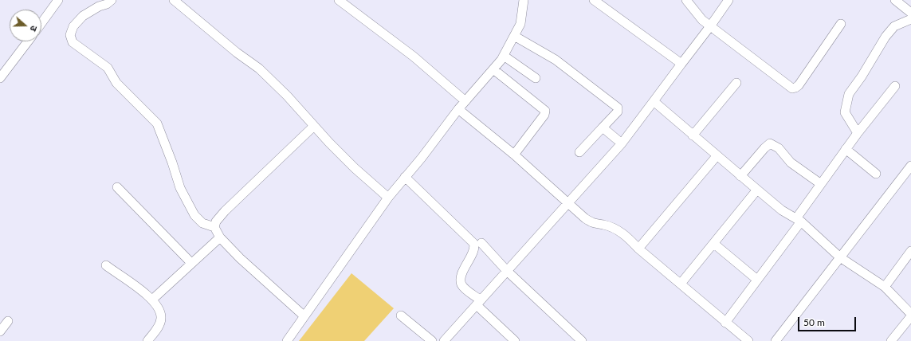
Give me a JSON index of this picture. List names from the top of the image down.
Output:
{
  "scale_bar": "50 m",
  "north": "right"
}
